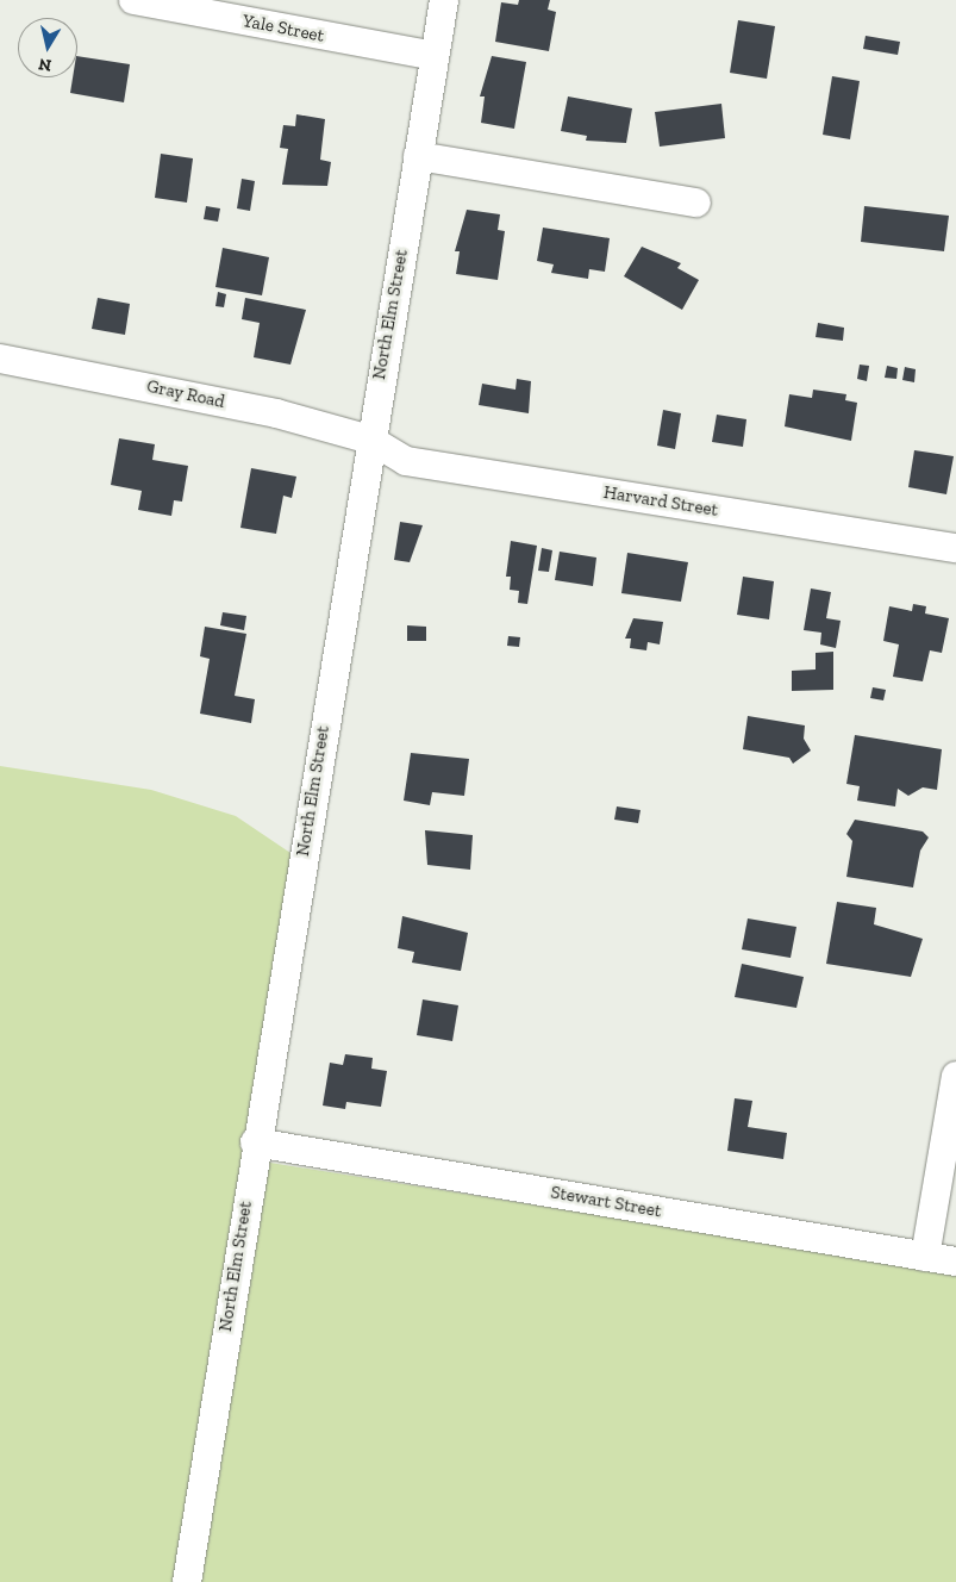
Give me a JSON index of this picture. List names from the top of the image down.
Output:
{
  "streets": {
    "street": [
      "Yale Street",
      "North Elm Street",
      "Gray Road",
      "Harvard Street",
      "Stewart Street"
    ]
  },
  "crossings": [
    ["Yale Street", "North Elm Street"],
    ["North Elm Street", "Gray Road"],
    ["North Elm Street", "Harvard Street"],
    ["North Elm Street", "Stewart Street"],
    ["Gray Road", "Harvard Street"]
  ],
  "north": "bottom"
}
